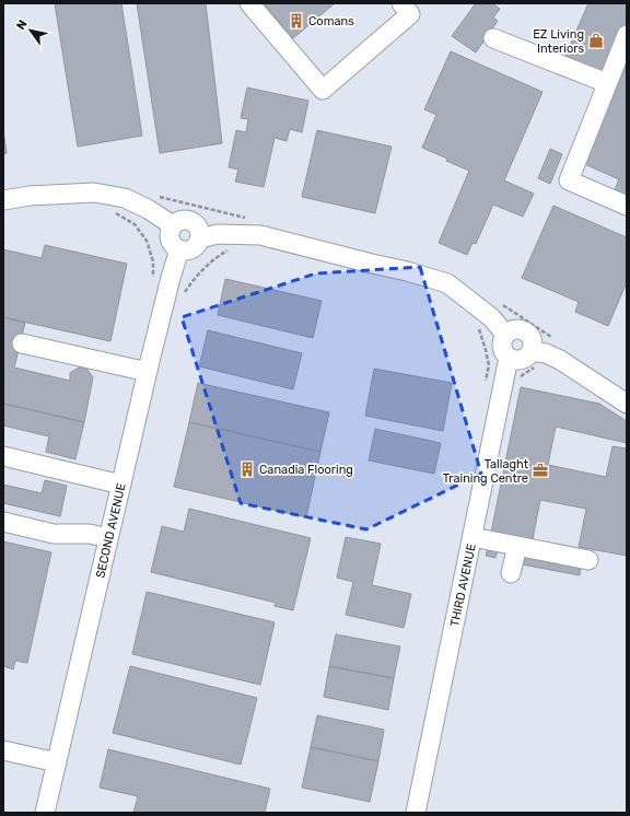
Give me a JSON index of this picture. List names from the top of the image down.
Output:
{
  "streets": {
    "street": ["SECOND AVENUE", "THIRD AVENUE"]
  },
  "places": {
    "building": ["Comans", "Canadia Flooring"],
    "shop": ["EZ Living Interiors"],
    "office": ["Tallaght Training Centre"]
  },
  "north": "top left"
}
